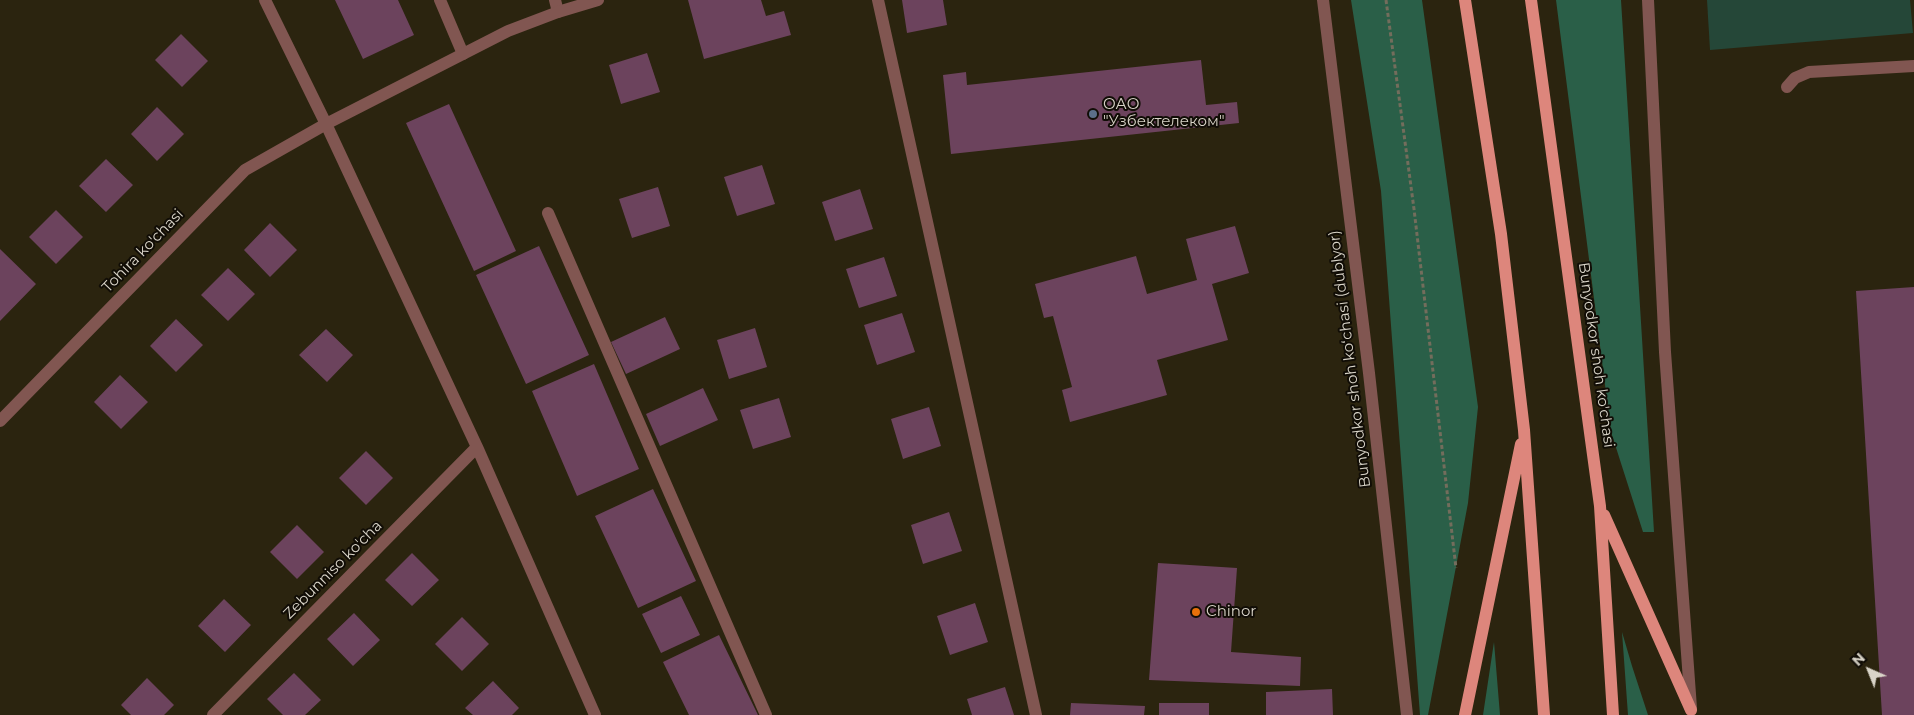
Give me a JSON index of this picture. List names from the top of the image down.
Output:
{
  "streets": {
    "main road": ["Bunyodkor shoh ko'chasi"],
    "street": ["Tohira ko'chasi", "Bunyodkor shoh koʻchasi (dublyor)", "Zebunniso ko'cha"]
  },
  "places": ["ОАО \"Узбектелеком\"", "Chinor"],
  "north": "top left"
}
